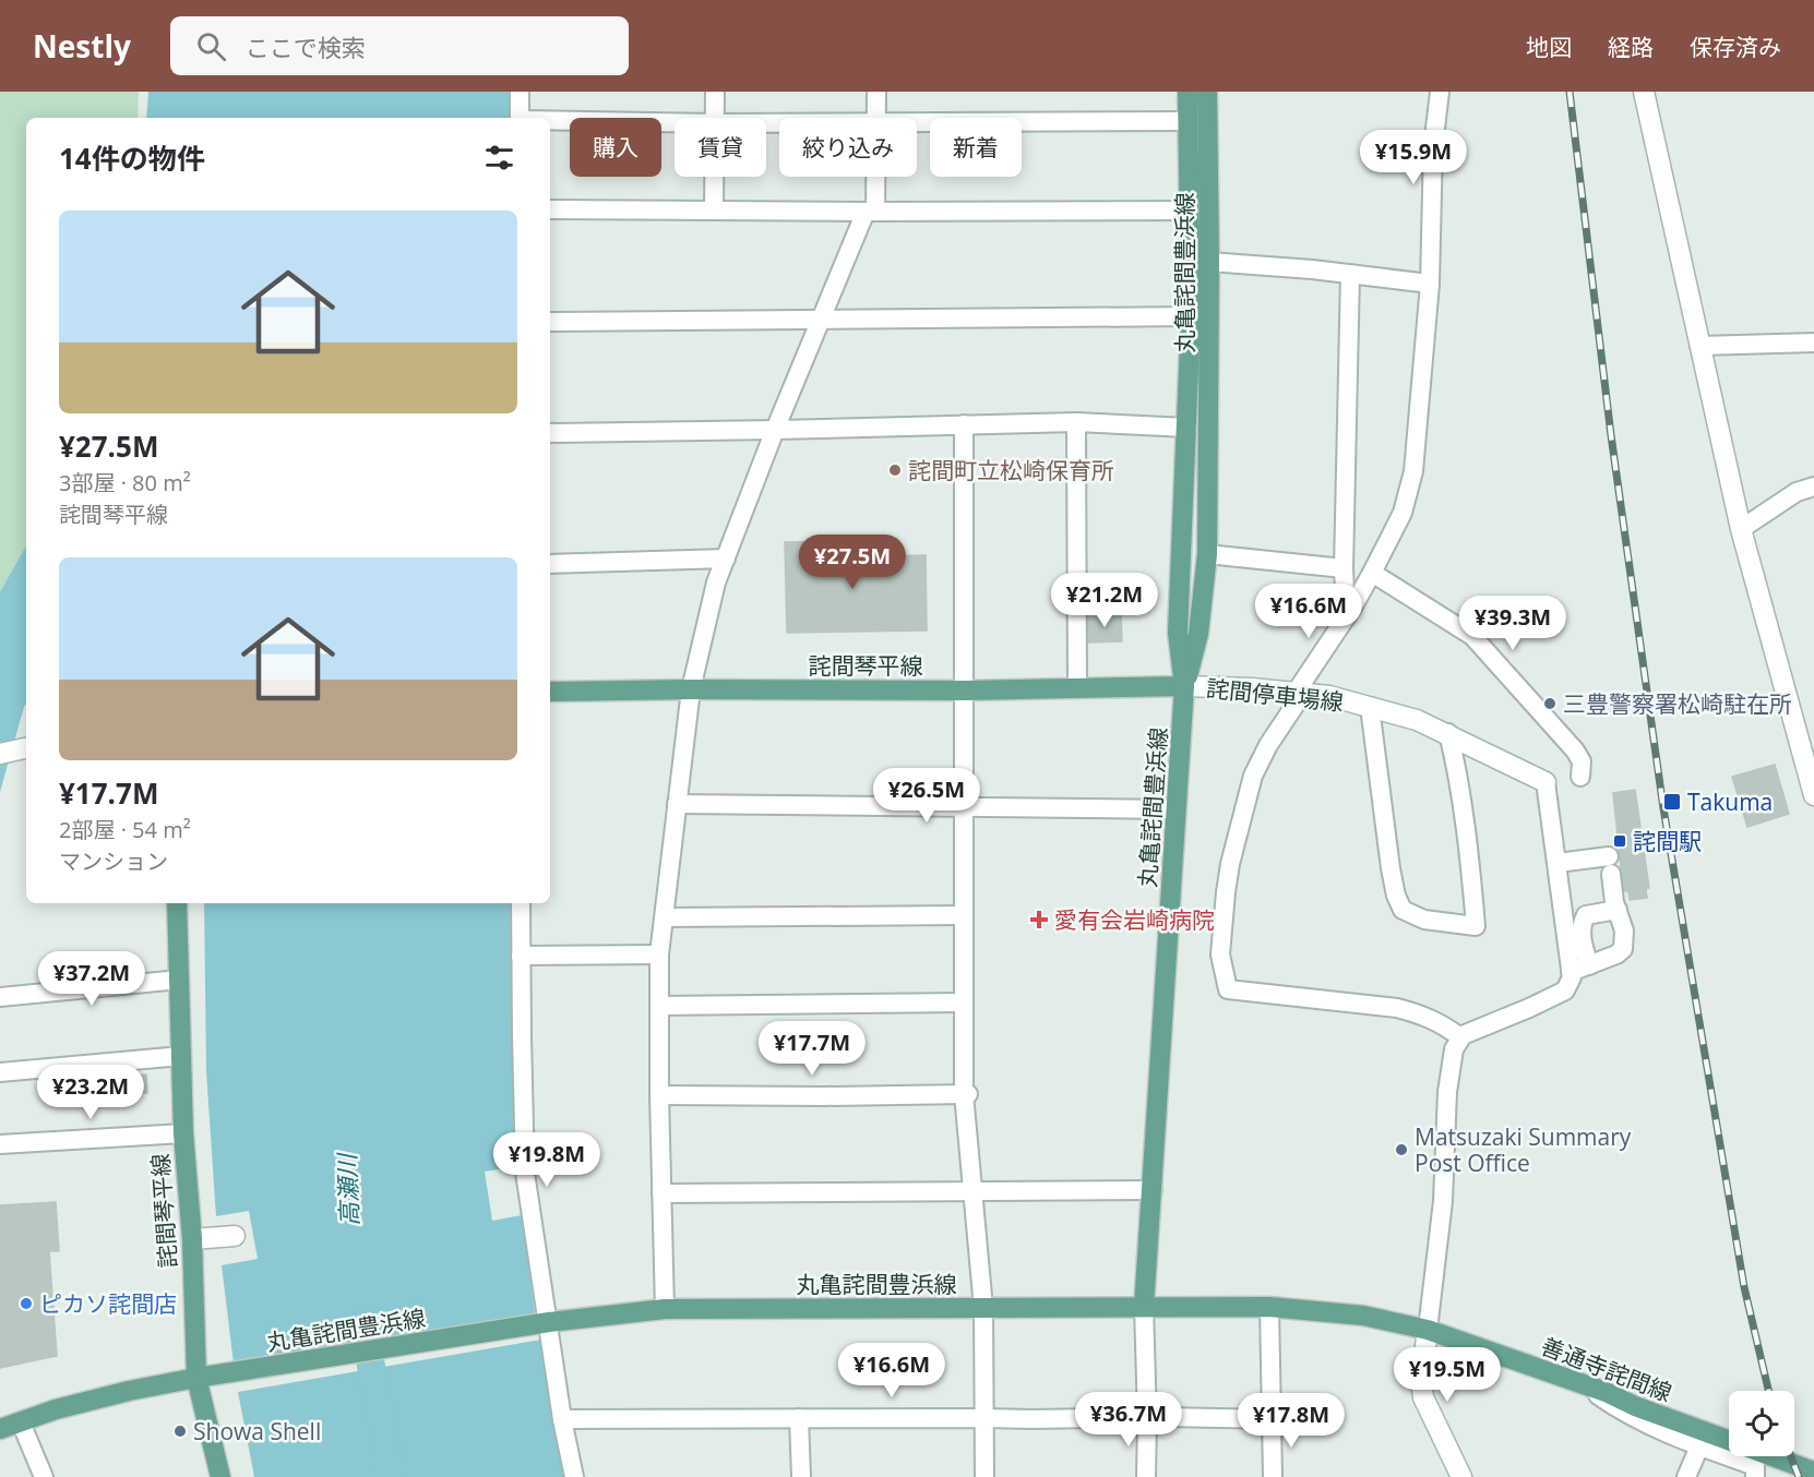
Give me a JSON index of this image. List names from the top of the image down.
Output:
{
  "streets": {
    "main road": ["丸亀詫間豊浜線", "詫間琴平線", "善通寺詫間線"],
    "street": ["詫間停車場線"]
  },
  "crossings": [
    ["丸亀詫間豊浜線", "詫間琴平線"],
    ["丸亀詫間豊浜線", "詫間停車場線"],
    ["丸亀詫間豊浜線", "善通寺詫間線"],
    ["詫間琴平線", "詫間停車場線"]
  ],
  "water": ["高瀬川"],
  "places": {
    "other": [
      "詫間町立松崎保育所",
      "三豊警察署松崎駐在所",
      "Matsuzaki Summary Post Office",
      "ピカソ詫間店",
      "Showa Shell"
    ],
    "transit": ["Takuma", "詫間駅"],
    "health": ["愛有会岩崎病院"]
  },
  "page": {
    "header": "Nestly",
    "search": "ここで検索",
    "nav": ["地図", "経路", "保存済み"],
    "chip": [
      "購入",
      "賃貸",
      "絞り込み",
      "新着"
    ],
    "heading": "14件の物件",
    "price": [
      "¥15.9M",
      "¥27.5M",
      "¥21.2M",
      "¥16.6M",
      "¥39.3M",
      "¥26.5M",
      "¥37.2M",
      "¥17.7M",
      "¥23.2M",
      "¥19.8M",
      "¥16.6M",
      "¥19.5M",
      "¥36.7M",
      "¥17.8M"
    ],
    "list": [
      {
        "name": "¥27.5M",
        "note": "3部屋 · 80 m² · 詫間琴平線"
      },
      {
        "name": "¥17.7M",
        "note": "2部屋 · 54 m² · マンション"
      }
    ]
  }
}
